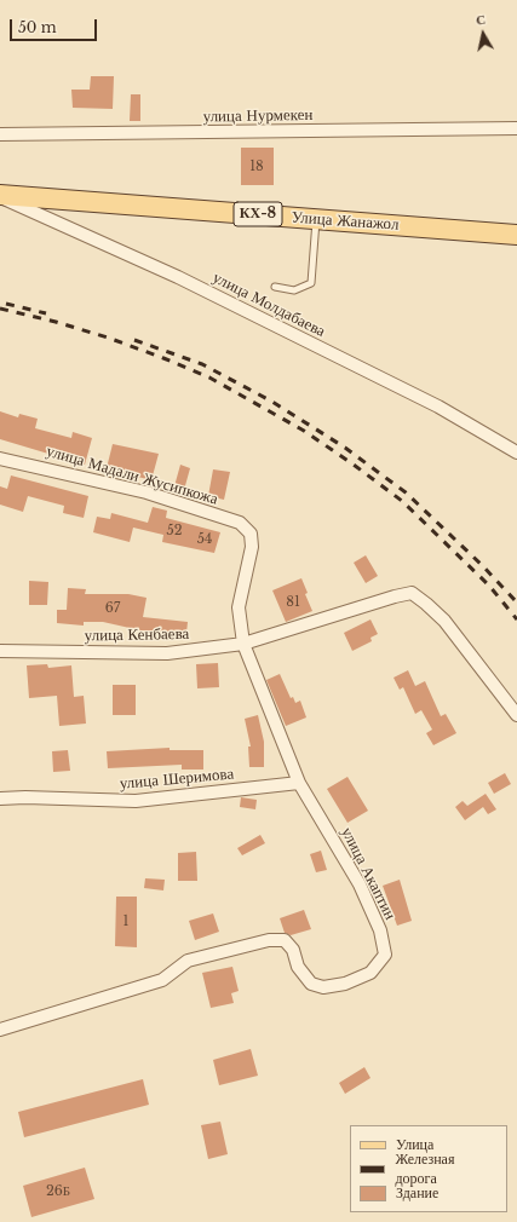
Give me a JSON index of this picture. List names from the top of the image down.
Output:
{
  "streets": {
    "main road": ["КХ-8", "Улица Жанажол"],
    "street": [
      "улица Нурмекен",
      "улица Молдабаева",
      "улица Мадали Жусипкожа",
      "улица Кенбаева",
      "улица Шеримова",
      "улица Акаптин"
    ]
  },
  "crossings": [
    ["Улица Жанажол", "улица Молдабаева"],
    ["улица Мадали Жусипкожа", "улица Акаптин"],
    ["улица Кенбаева", "улица Акаптин"],
    ["улица Шеримова", "улица Акаптин"]
  ],
  "house_numbers": [
    "18",
    "52",
    "54",
    "81",
    "67",
    "1",
    "26Б"
  ],
  "legend": ["Улица", "Железная дорога", "Здание"],
  "scale_bar": "50 m",
  "north": "top"
}
